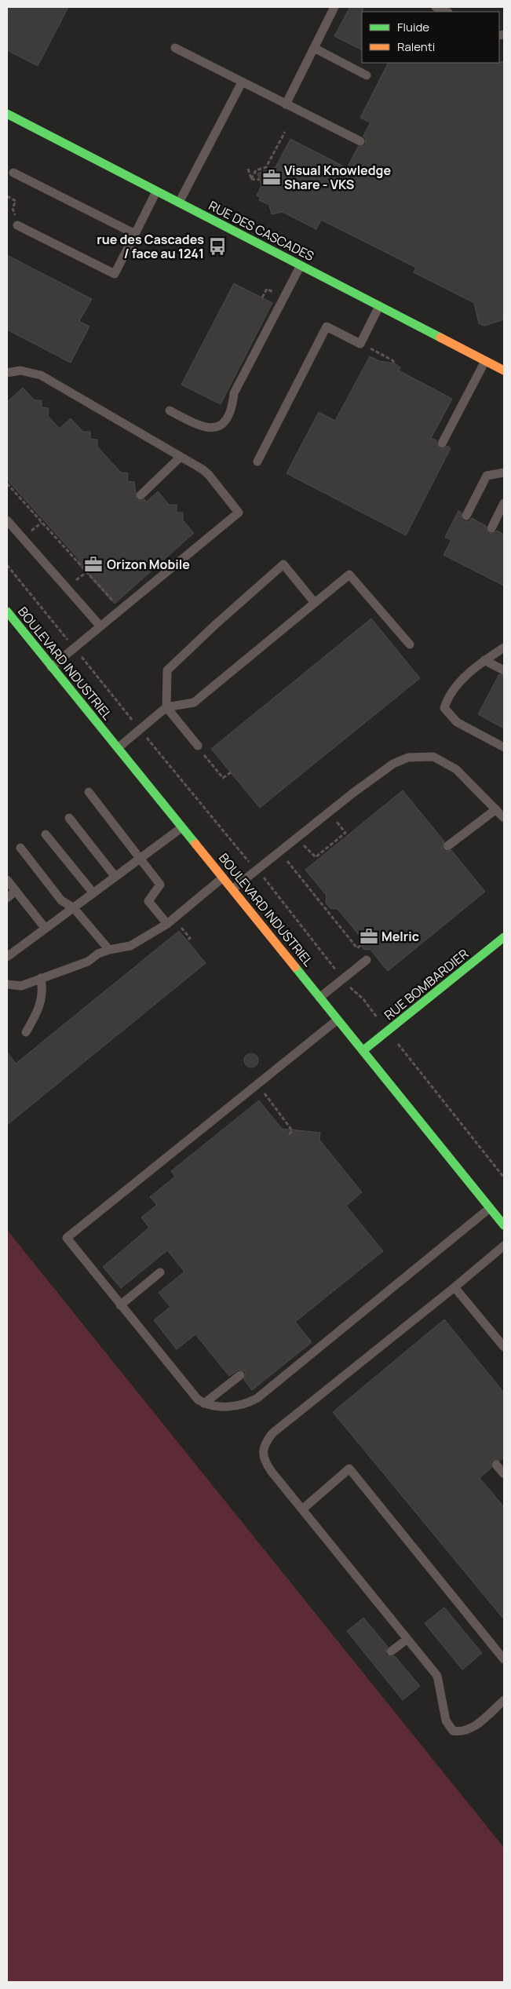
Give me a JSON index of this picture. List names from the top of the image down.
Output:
{
  "streets": {
    "street": ["RUE DES CASCADES", "BOULEVARD INDUSTRIEL", "RUE BOMBARDIER"]
  },
  "crossings": [
    ["BOULEVARD INDUSTRIEL", "RUE BOMBARDIER"]
  ],
  "places": {
    "office": ["Visual Knowledge Share - VKS", "Orizon Mobile", "Melric"],
    "bus stop": ["rue des Cascades / face au 1241"]
  },
  "legend": ["Fluide", "Ralenti"]
}
